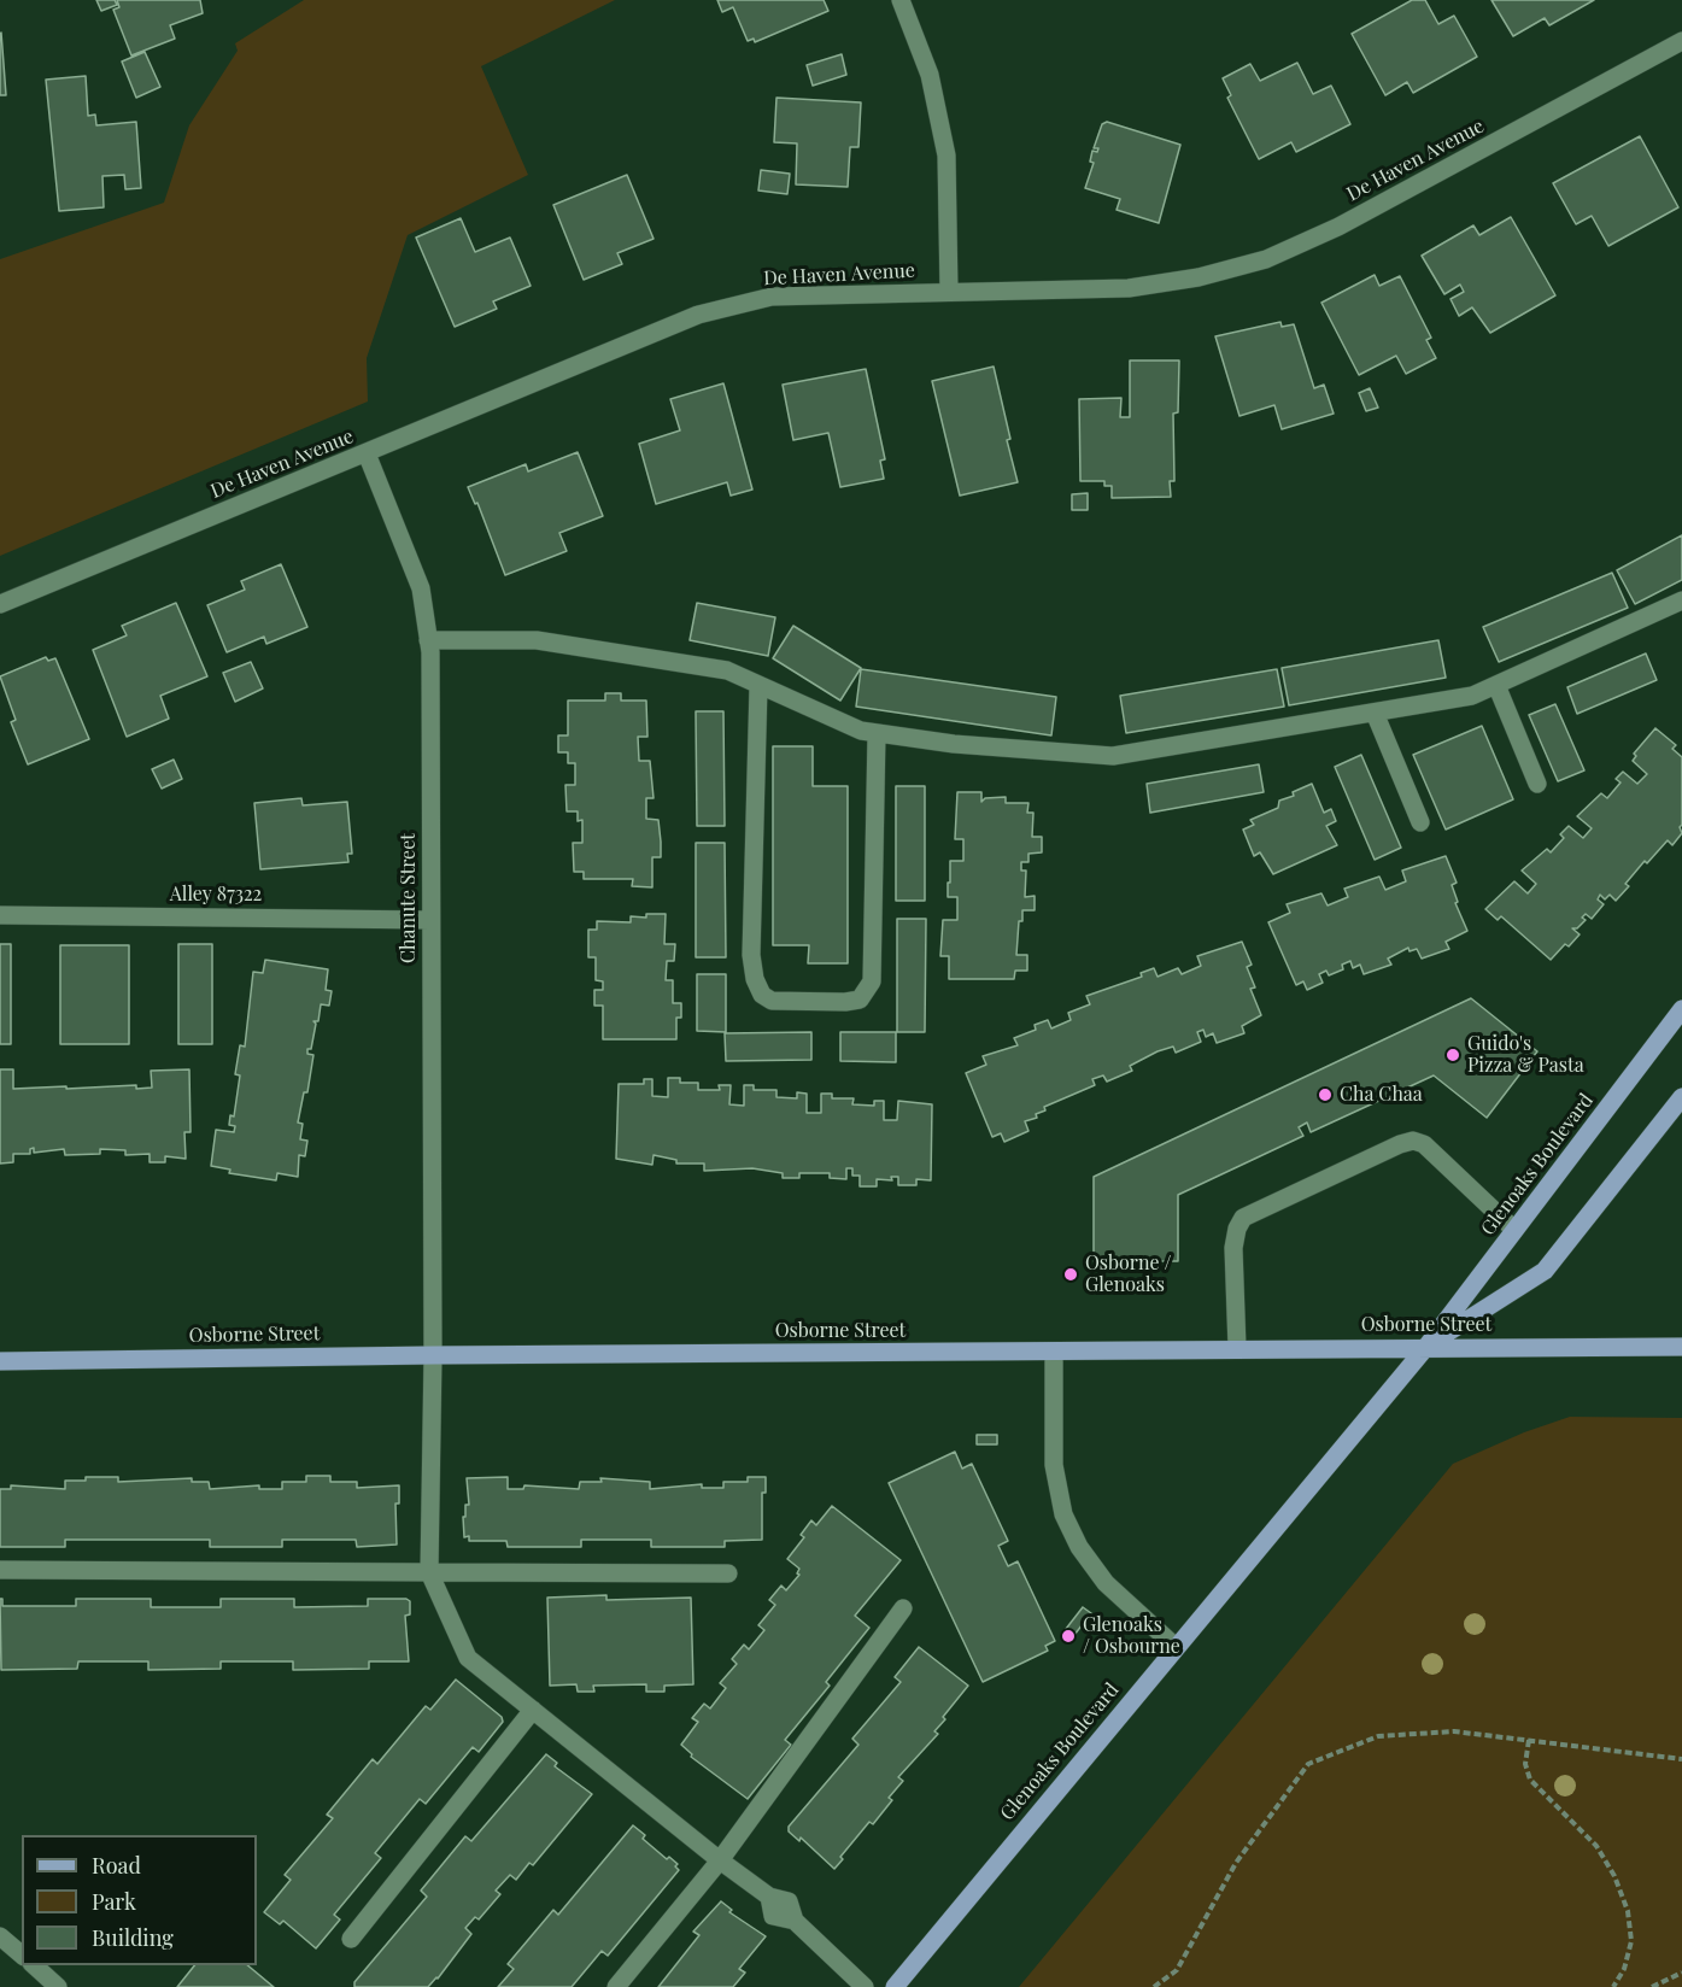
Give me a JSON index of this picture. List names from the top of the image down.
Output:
{
  "streets": {
    "main road": ["Glenoaks Boulevard", "Osborne Street"],
    "street": ["De Haven Avenue", "Alley 87322", "Chanute Street"]
  },
  "crossings": [
    ["De Haven Avenue", "Chanute Street"],
    ["Alley 87322", "Chanute Street"],
    ["Chanute Street", "Osborne Street"],
    ["Glenoaks Boulevard", "Osborne Street"]
  ],
  "places": [
    "Guido's Pizza & Pasta",
    "Cha Chaa",
    "Osborne / Glenoaks",
    "Glenoaks / Osbourne"
  ],
  "legend": ["Road", "Park", "Building"]
}
